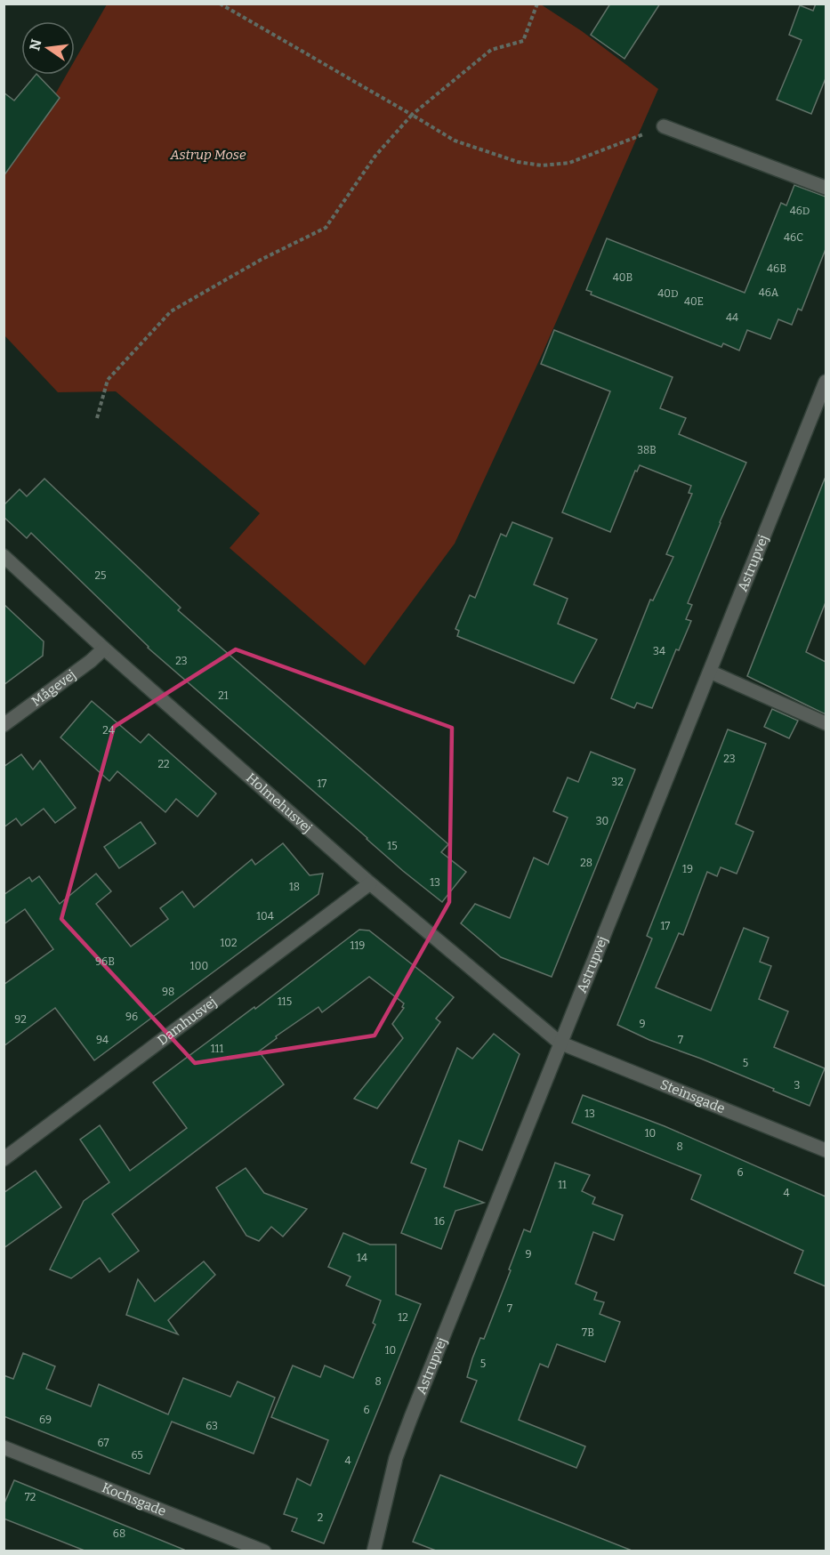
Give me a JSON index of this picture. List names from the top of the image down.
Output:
{
  "streets": {
    "street": [
      "Astrupvej",
      "Mågevej",
      "Holmehusvej",
      "Damhusvej",
      "Steinsgade",
      "Kochsgade"
    ]
  },
  "crossings": [
    ["Astrupvej", "Holmehusvej"],
    ["Astrupvej", "Steinsgade"],
    ["Mågevej", "Holmehusvej"],
    ["Holmehusvej", "Damhusvej"],
    ["Holmehusvej", "Steinsgade"]
  ],
  "parks": ["Astrup Mose"],
  "house_numbers": [
    "46D",
    "46C",
    "46B",
    "40B",
    "46A",
    "40D",
    "40E",
    "44",
    "38B",
    "25",
    "34",
    "23",
    "21",
    "24",
    "23",
    "22",
    "32",
    "17",
    "30",
    "15",
    "28",
    "19",
    "13",
    "18",
    "104",
    "17",
    "102",
    "119",
    "96B",
    "100",
    "98",
    "115",
    "96",
    "92",
    "9",
    "94",
    "7",
    "111",
    "5",
    "3",
    "13",
    "10",
    "8",
    "6",
    "11",
    "4",
    "16",
    "9",
    "14",
    "7",
    "12",
    "7B",
    "10",
    "5",
    "8",
    "6",
    "69",
    "63",
    "67",
    "65",
    "4",
    "72",
    "2",
    "68"
  ],
  "north": "left"
}
